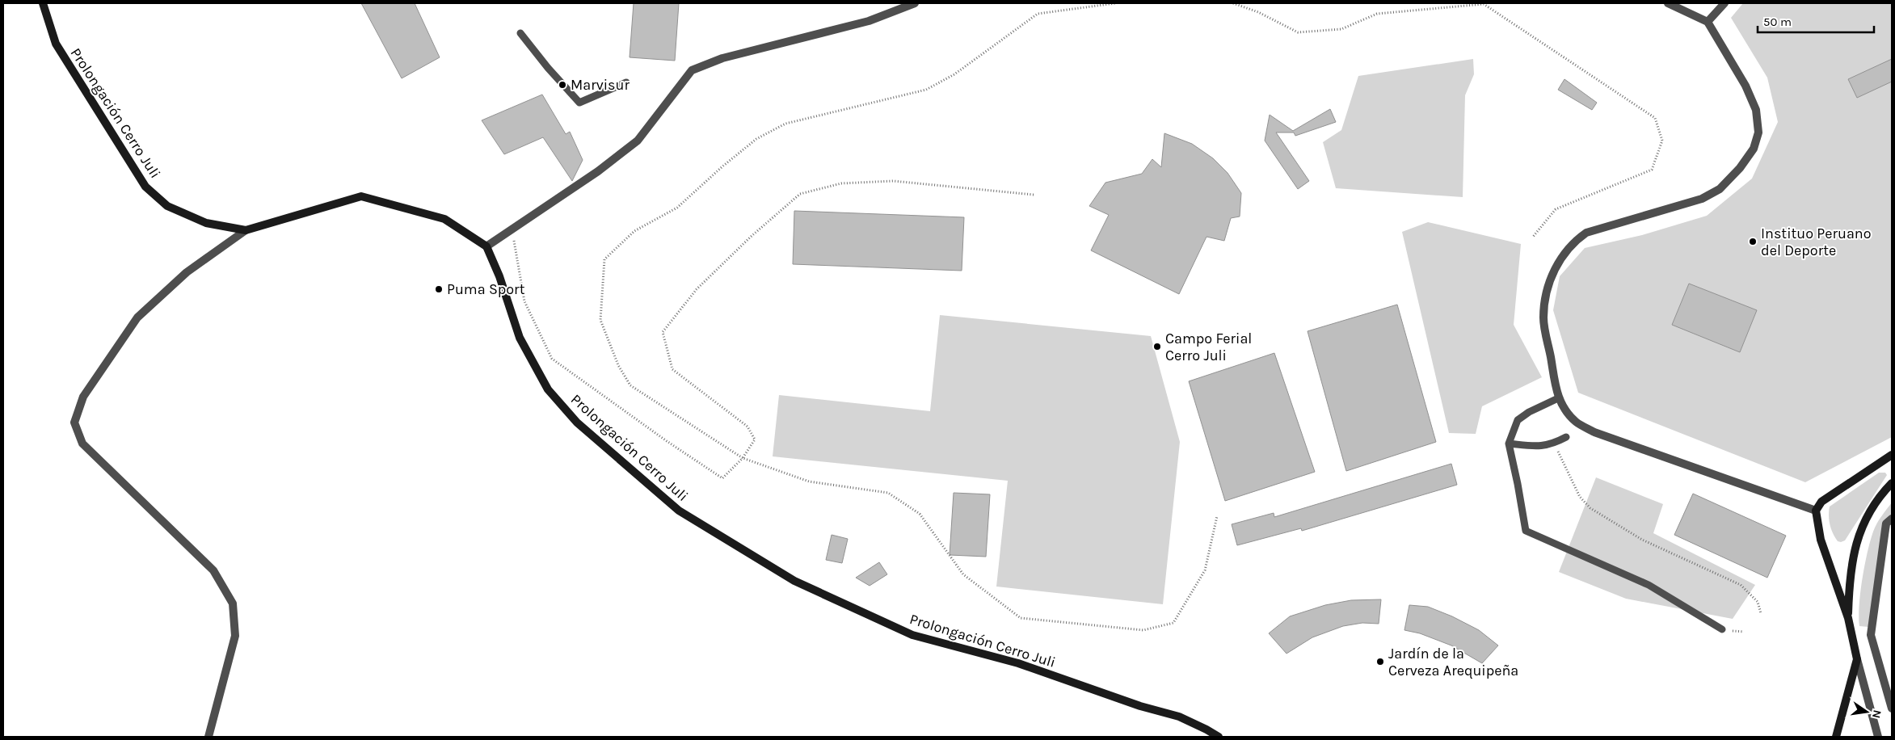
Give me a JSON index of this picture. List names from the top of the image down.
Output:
{
  "streets": {
    "street": ["Prolongación Cerro Juli"]
  },
  "places": [
    "Marvisur",
    "Instituo Peruano del Deporte",
    "Puma Sport",
    "Campo Ferial Cerro Juli",
    "Jardín de la Cerveza Arequipeña"
  ],
  "scale_bar": "50 m",
  "north": "right"
}
